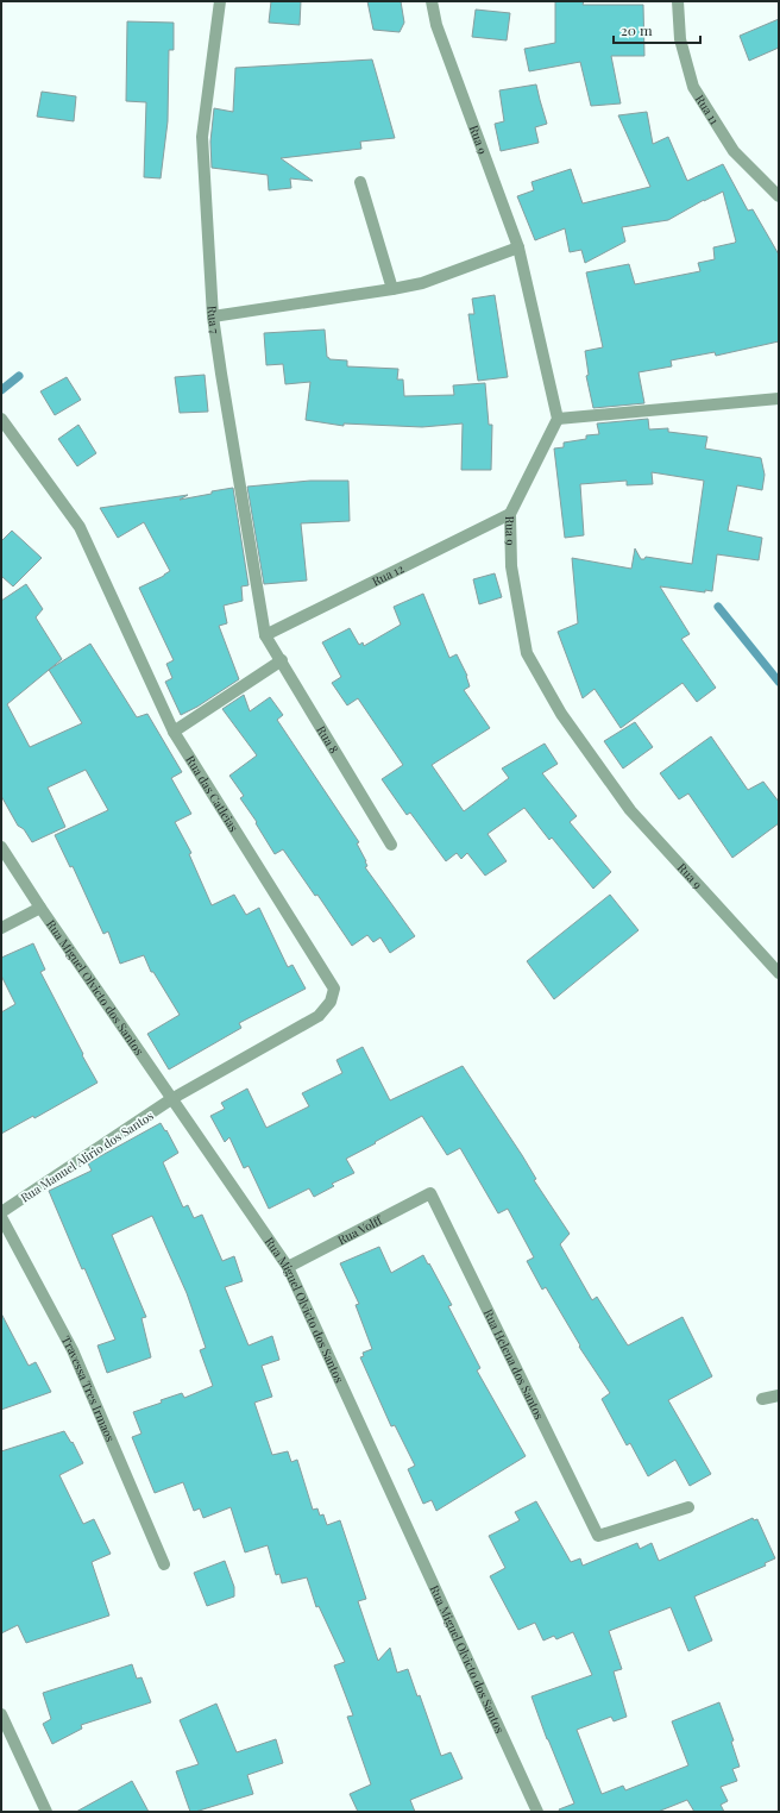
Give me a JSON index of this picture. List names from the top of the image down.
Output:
{
  "streets": {
    "street": [
      "Rua 11",
      "Rua 9",
      "Rua 7",
      "Rua 12",
      "Rua 8",
      "Rua das Catleias",
      "Rua Miguel Olvicto dos Santos",
      "Rua Manuel Alirio dos Santos",
      "Rua Volff",
      "Rua Helena dos Santos",
      "Travessa Tres Irmaos"
    ]
  },
  "crossings": [
    ["Rua 9", "Rua 12"],
    ["Rua 7", "Rua 12"],
    ["Rua 7", "Rua 8"],
    ["Rua 12", "Rua 8"],
    ["Rua das Catleias", "Rua Miguel Olvicto dos Santos"],
    ["Rua das Catleias", "Rua Manuel Alirio dos Santos"],
    ["Rua Miguel Olvicto dos Santos", "Rua Manuel Alirio dos Santos"],
    ["Rua Miguel Olvicto dos Santos", "Rua Volff"],
    ["Rua Volff", "Rua Helena dos Santos"]
  ],
  "scale_bar": "20 m"
}
